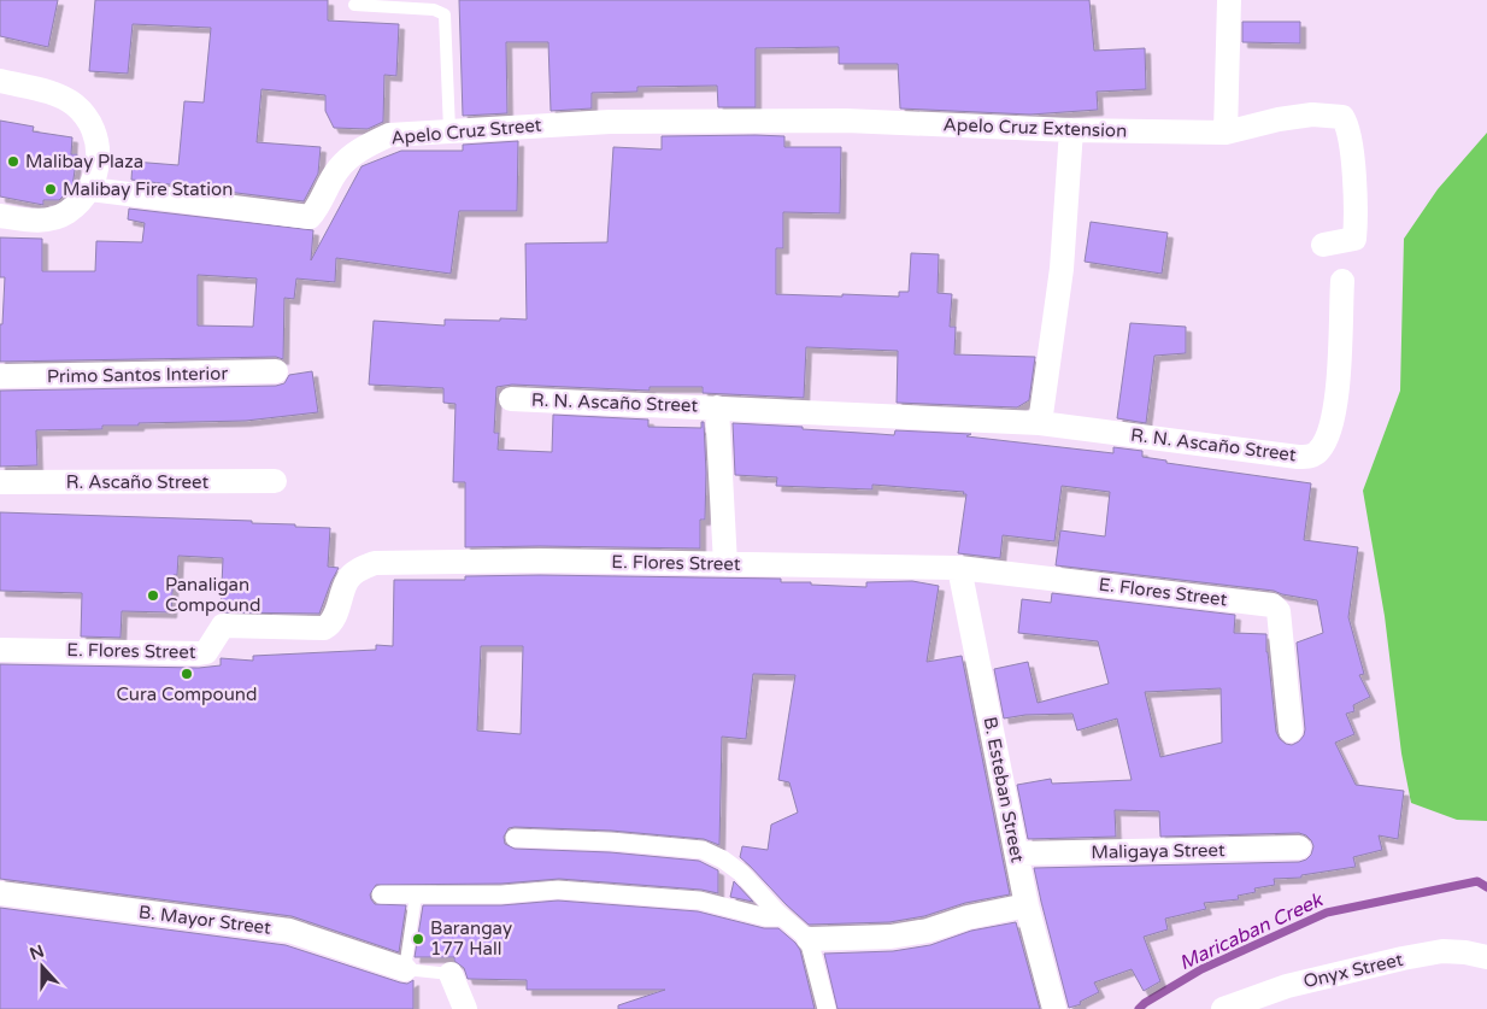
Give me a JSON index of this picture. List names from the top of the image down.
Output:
{
  "streets": {
    "street": [
      "Apelo Cruz Extension",
      "Apelo Cruz Street",
      "Primo Santos Interior",
      "R. N. Ascaño Street",
      "R. Ascaño Street",
      "E. Flores Street",
      "B. Esteban Street",
      "Maligaya Street",
      "B. Mayor Street",
      "Onyx Street"
    ]
  },
  "crossings": [
    ["Apelo Cruz Extension", "Apelo Cruz Street"],
    ["R. N. Ascaño Street", "E. Flores Street"],
    ["E. Flores Street", "B. Esteban Street"],
    ["B. Esteban Street", "Maligaya Street"]
  ],
  "water": ["Maricaban Creek"],
  "places": [
    "Malibay Plaza",
    "Malibay Fire Station",
    "Panaligan Compound",
    "Cura Compound",
    "Barangay 177 Hall"
  ],
  "north": "top"
}
